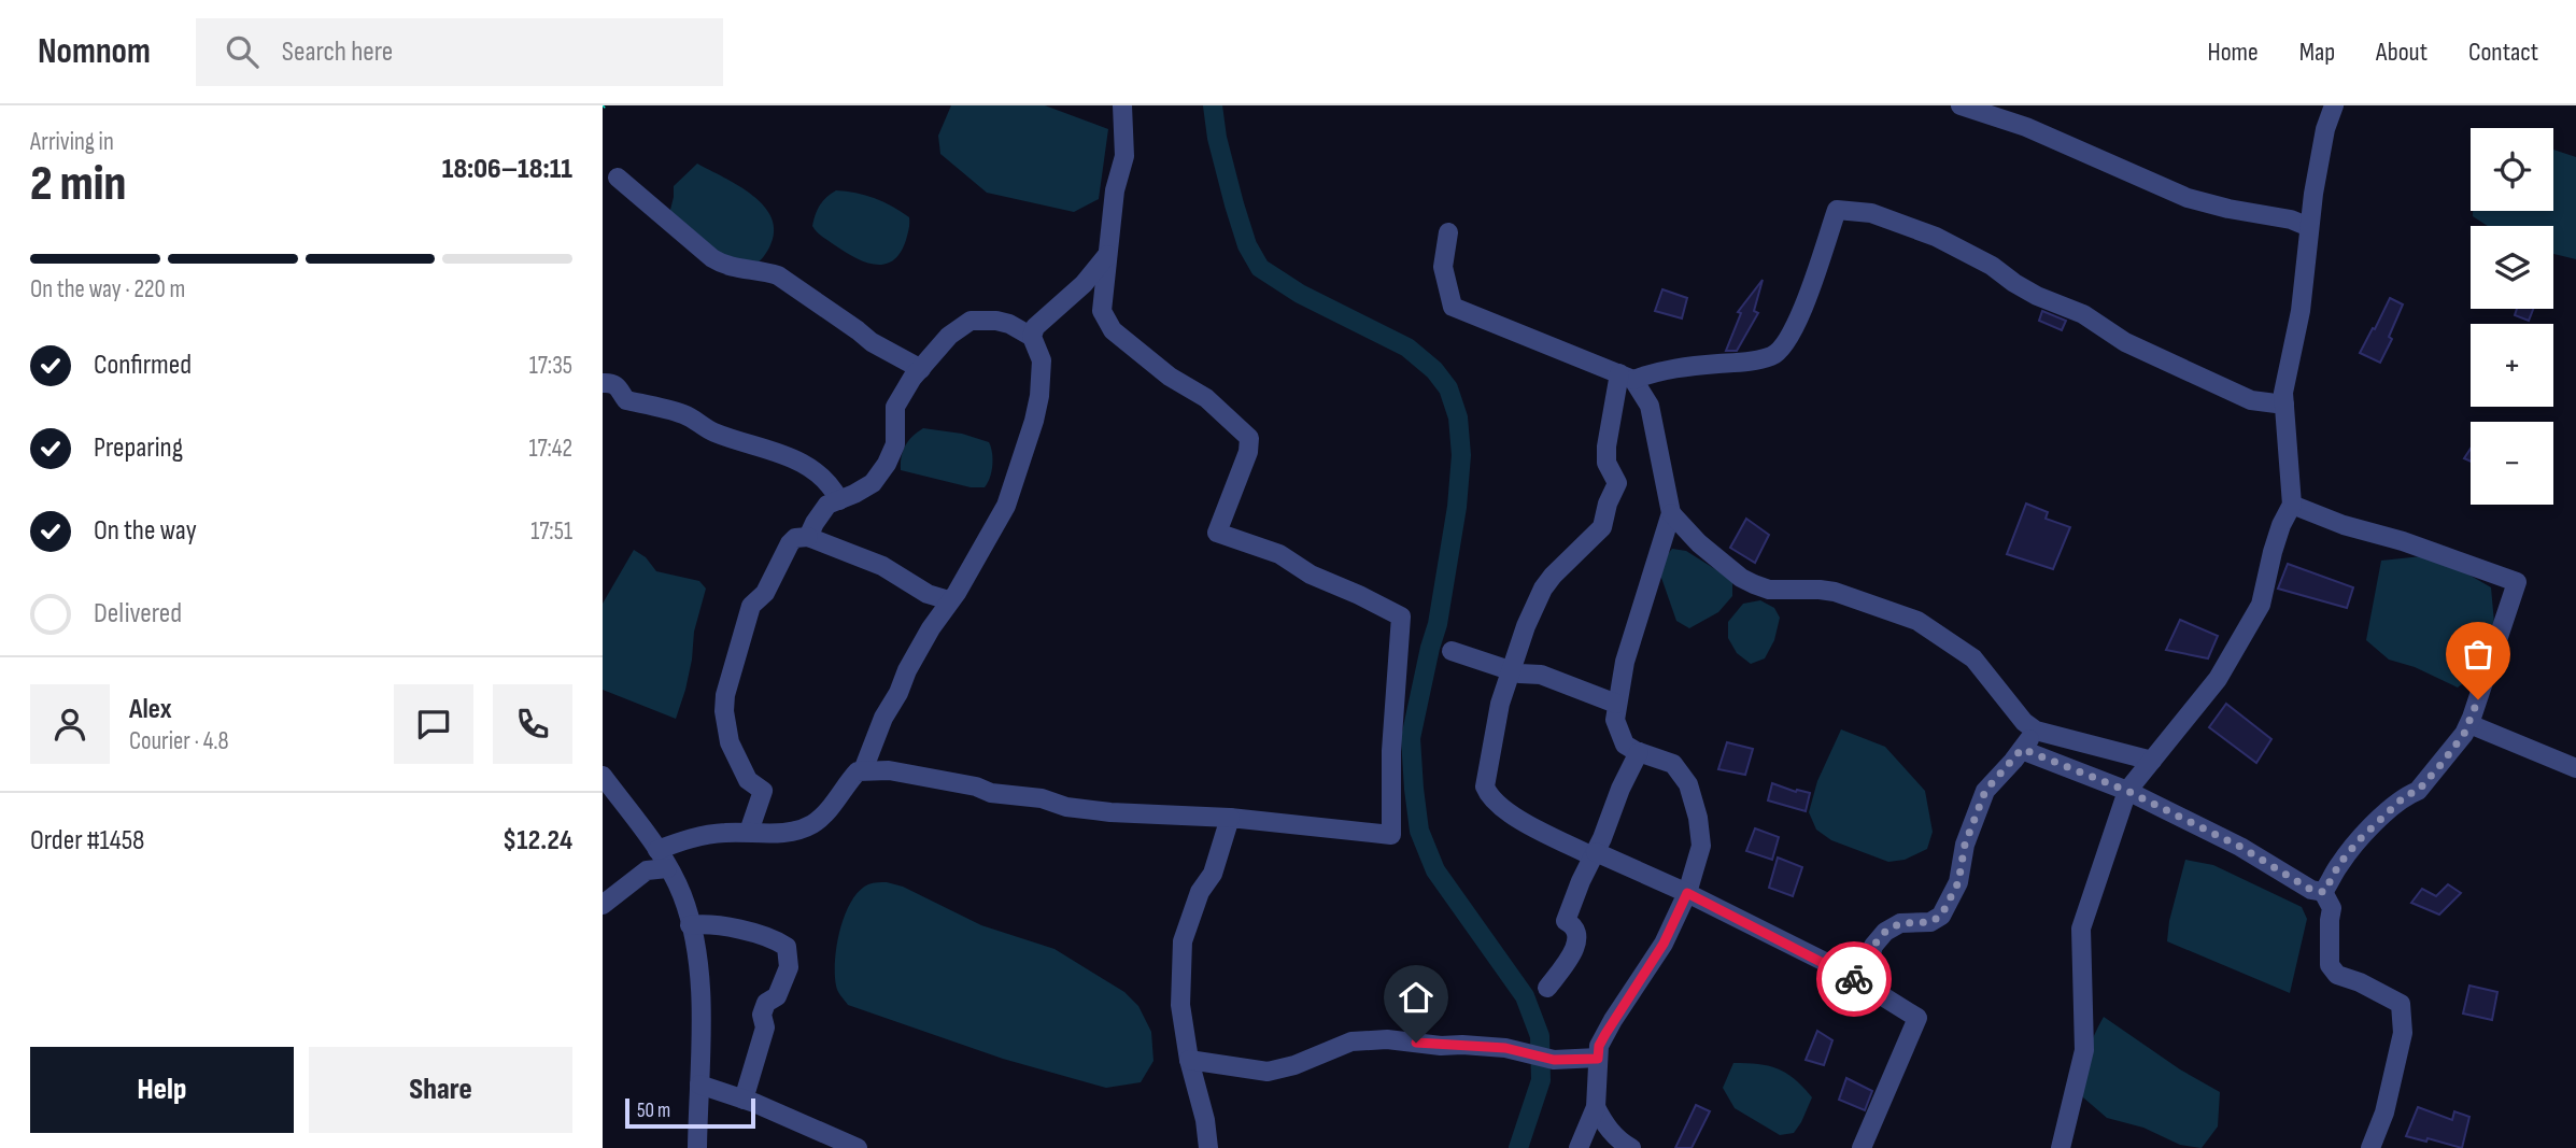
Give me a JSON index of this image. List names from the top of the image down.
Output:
{
  "scale_bar": "50 m",
  "page": {
    "header": "Nomnom",
    "search": "Search here",
    "nav": [
      "Home",
      "Map",
      "About",
      "Contact"
    ],
    "heading": ["2 min", "Arriving in", "18:06–18:11"],
    "panel": [
      "Alex",
      "Courier · 4.8",
      "Order #1458",
      "$12.24"
    ],
    "map_buttons": ["+", "−"],
    "bar": "On the way · 220 m",
    "list": [
      ["Confirmed", "17:35"],
      ["Preparing", "17:42"],
      ["On the way", "17:51"],
      "Delivered"
    ],
    "buttons": ["Help", "Share"],
    "scale": "50 m"
  }
}
